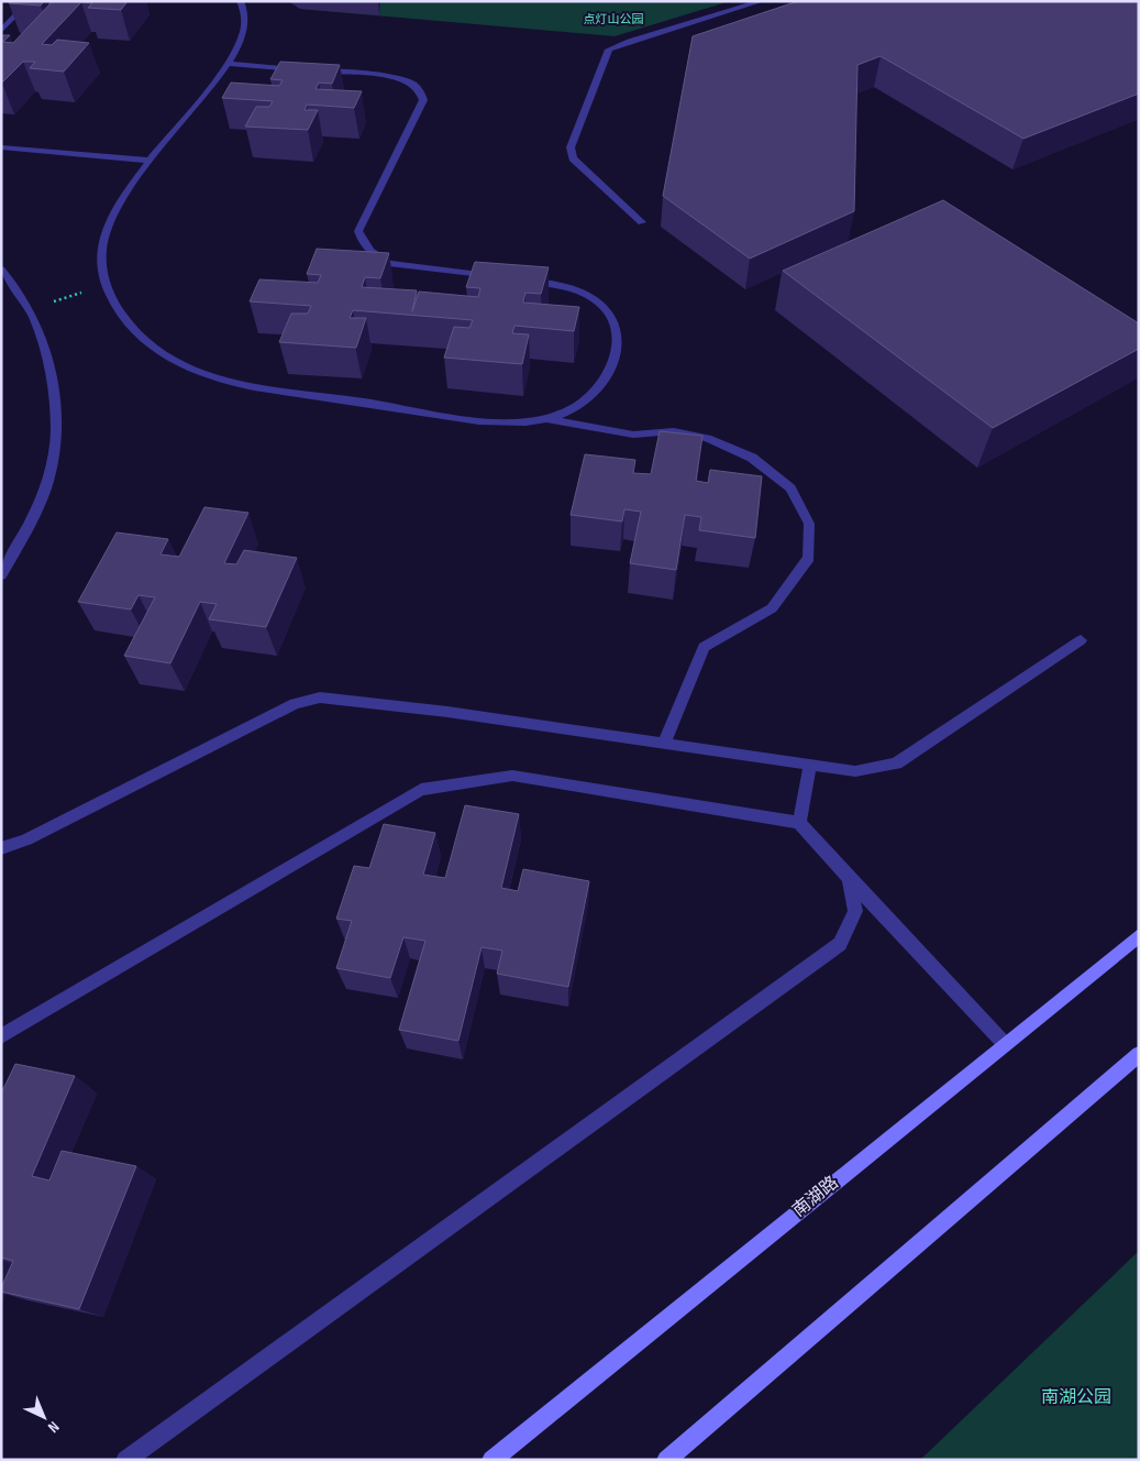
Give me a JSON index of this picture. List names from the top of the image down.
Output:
{
  "streets": {
    "main road": ["南湖路"]
  },
  "parks": ["点灯山公园", "南湖公园"],
  "north": "bottom right"
}
